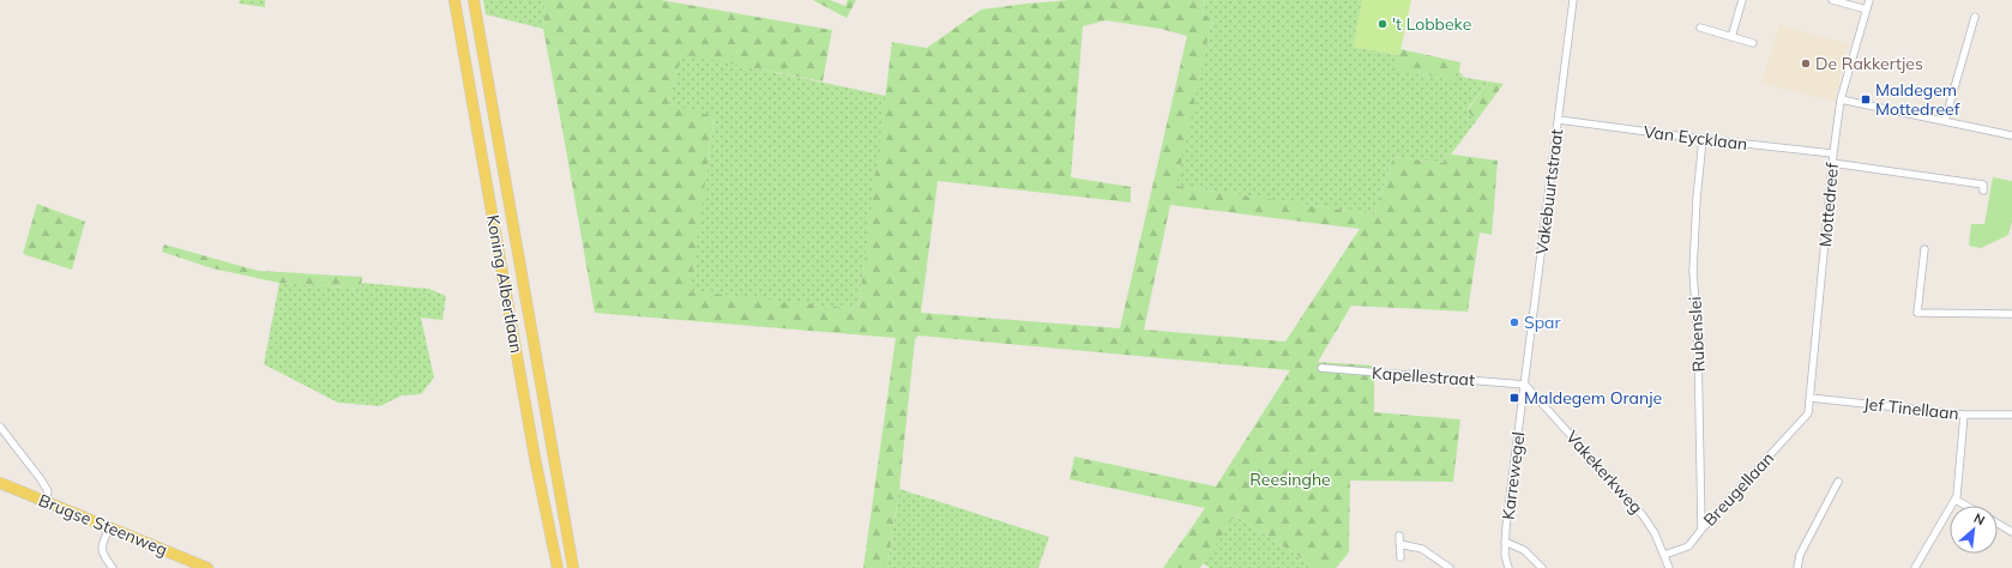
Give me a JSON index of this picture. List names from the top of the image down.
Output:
{
  "streets": {
    "main road": ["Koning Albertlaan", "Brugse Steenweg"],
    "street": [
      "Van Eycklaan",
      "Vakebuurtstraat",
      "Mottedreef",
      "Rubenslei",
      "Kapellestraat",
      "Jef Tinellaan",
      "Vakekerkweg",
      "Karrewegel",
      "Breugellaan"
    ]
  },
  "crossings": [
    ["Van Eycklaan", "Vakebuurtstraat"],
    ["Van Eycklaan", "Mottedreef"],
    ["Van Eycklaan", "Rubenslei"],
    ["Vakebuurtstraat", "Kapellestraat"],
    ["Vakebuurtstraat", "Vakekerkweg"],
    ["Vakebuurtstraat", "Karrewegel"],
    ["Mottedreef", "Jef Tinellaan"],
    ["Mottedreef", "Breugellaan"],
    ["Rubenslei", "Breugellaan"],
    ["Kapellestraat", "Vakekerkweg"],
    ["Kapellestraat", "Karrewegel"],
    ["Vakekerkweg", "Karrewegel"],
    ["Vakekerkweg", "Breugellaan"]
  ],
  "parks": ["Reesinghe"],
  "places": {
    "other": ["'t Lobbeke", "De Rakkertjes", "Spar"],
    "transit": ["Maldegem Mottedreef", "Maldegem Oranje"]
  },
  "north": "top right"
}
